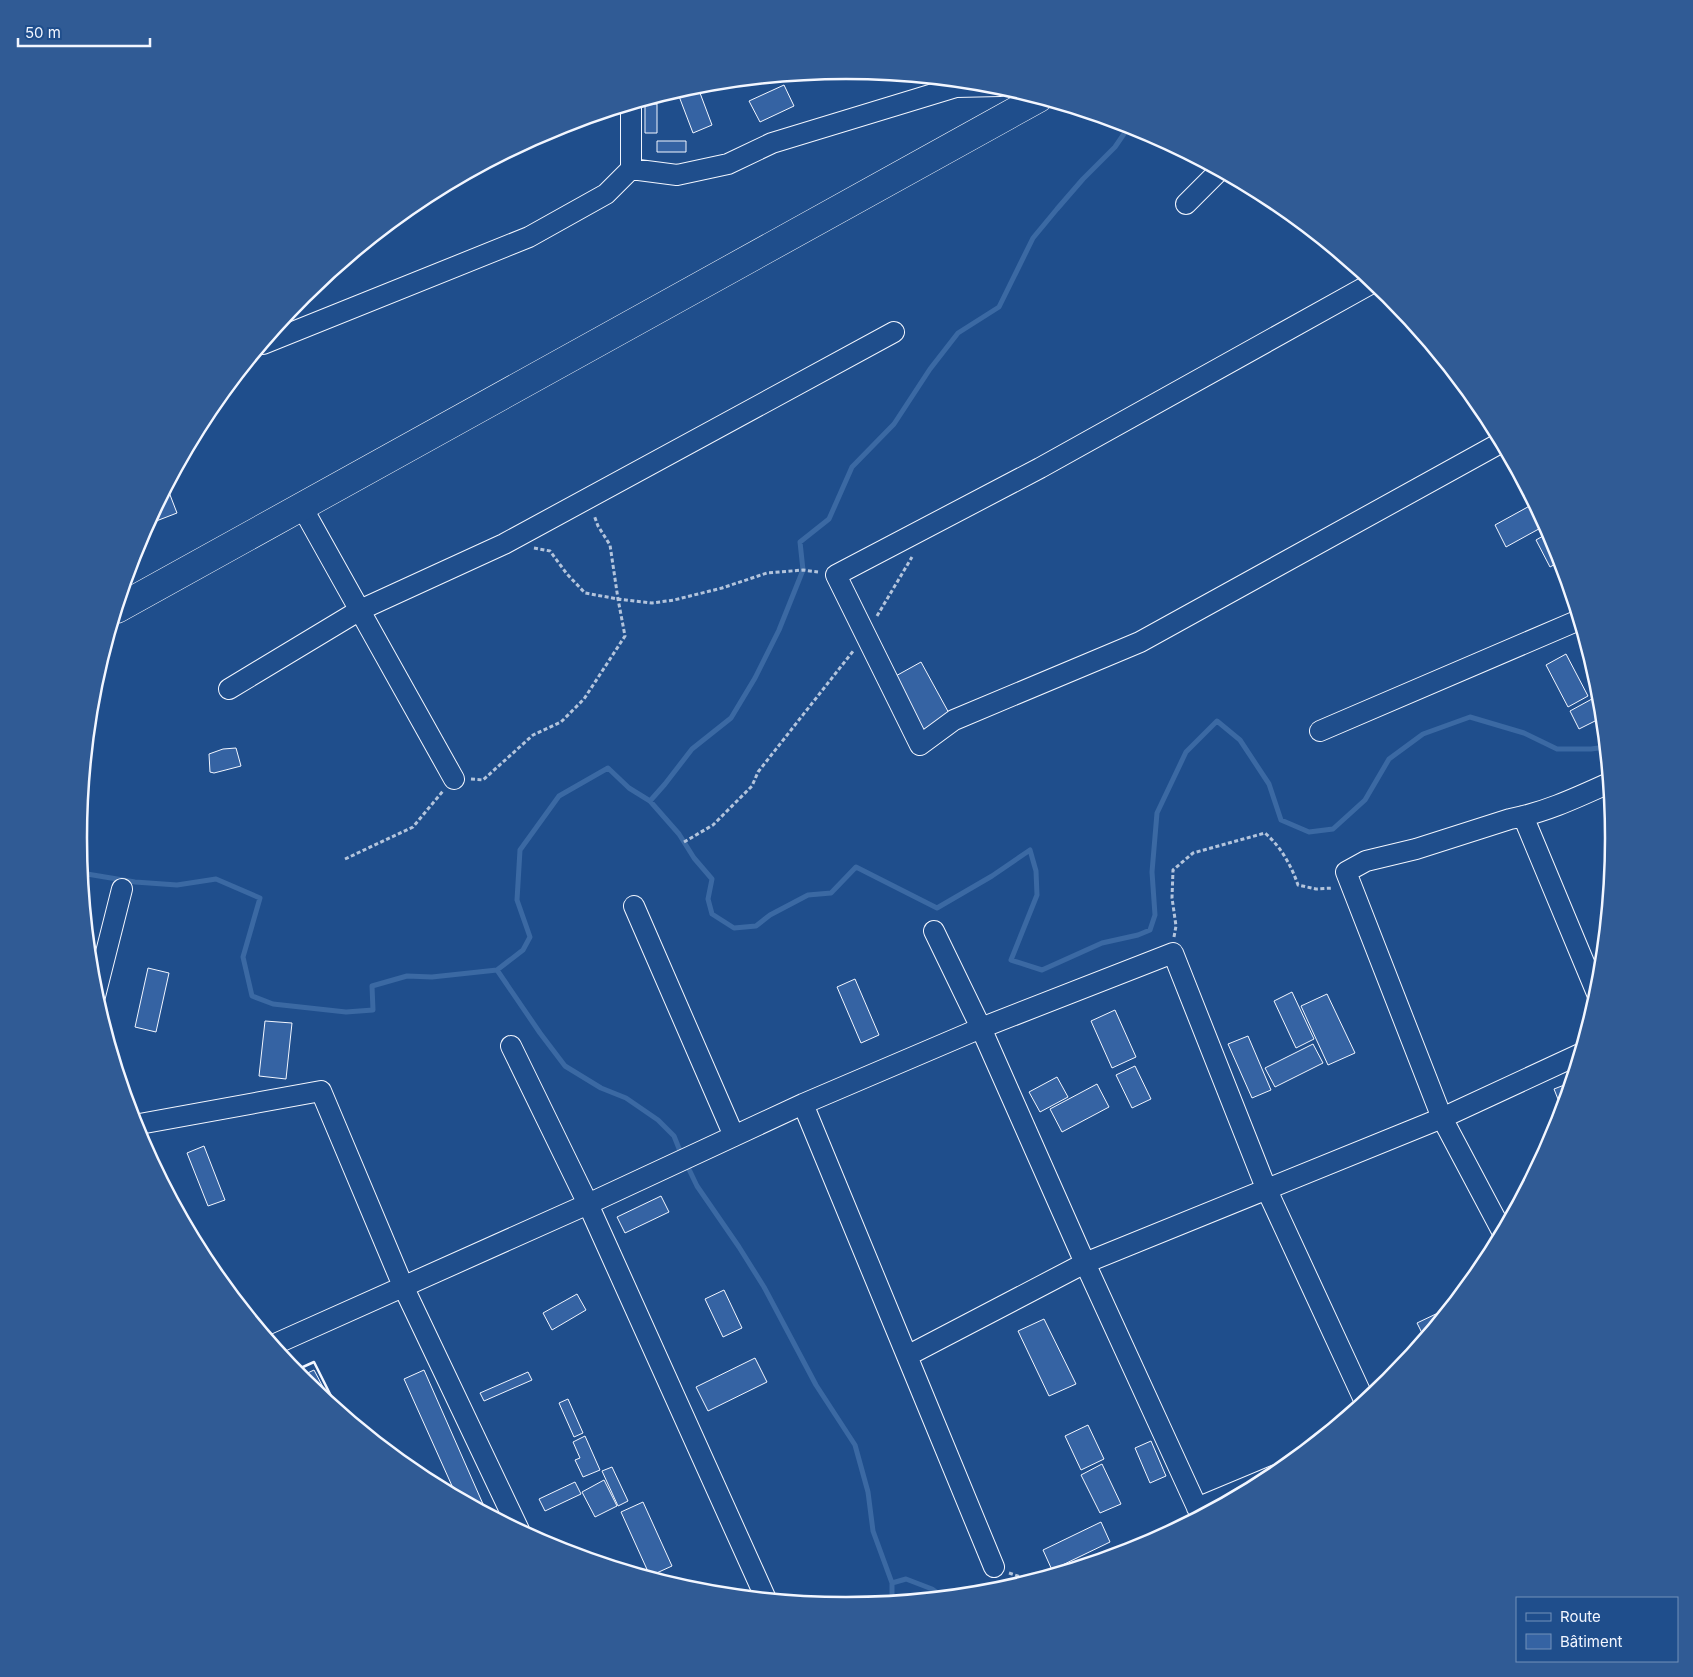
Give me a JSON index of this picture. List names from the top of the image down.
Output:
{
  "legend": ["Route", "Bâtiment"],
  "scale_bar": "50 m"
}
